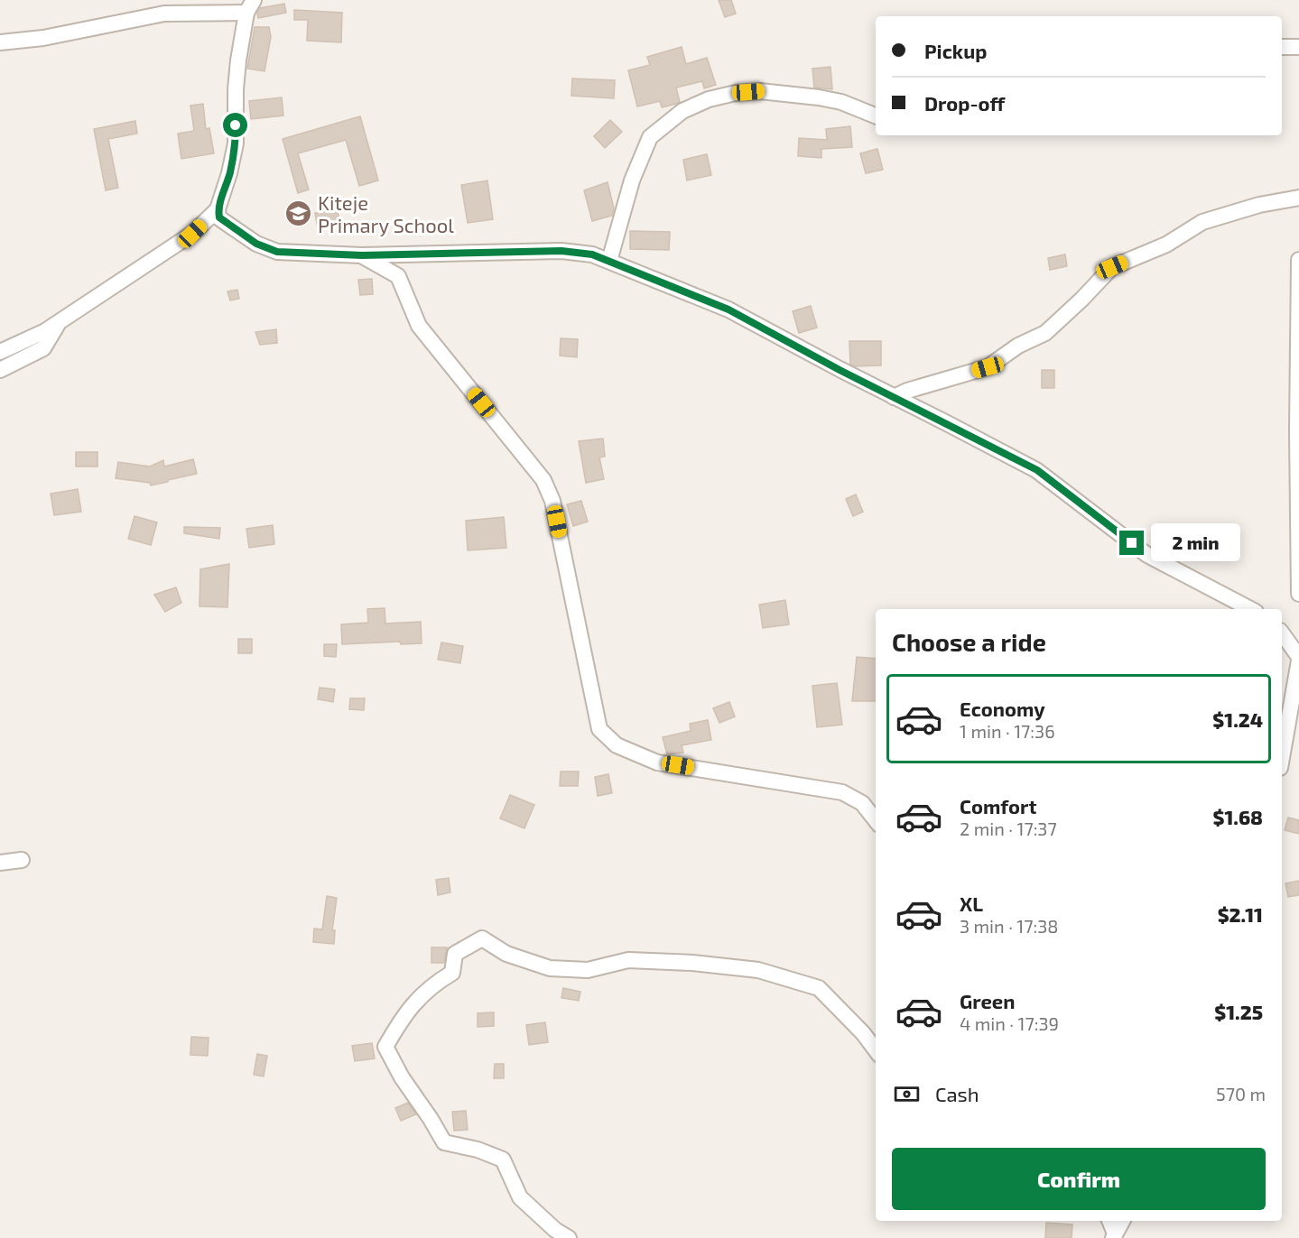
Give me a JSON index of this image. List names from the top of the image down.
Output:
{
  "places": {
    "school or university": ["Kiteje Primary School"]
  },
  "page": {
    "banner": ["Pickup", "Drop-off"],
    "bubble": "2 min",
    "heading": "Choose a ride",
    "list": [
      {
        "name": "Economy",
        "note": "1 min · 17:36",
        "value": "$1.24"
      },
      {
        "name": "Comfort",
        "note": "2 min · 17:37",
        "value": "$1.68"
      },
      {
        "name": "XL",
        "note": "3 min · 17:38",
        "value": "$2.11"
      },
      {
        "name": "Green",
        "note": "4 min · 17:39",
        "value": "$1.25"
      }
    ],
    "pay": ["Cash", "570 m"],
    "buttons": "Confirm"
  }
}
